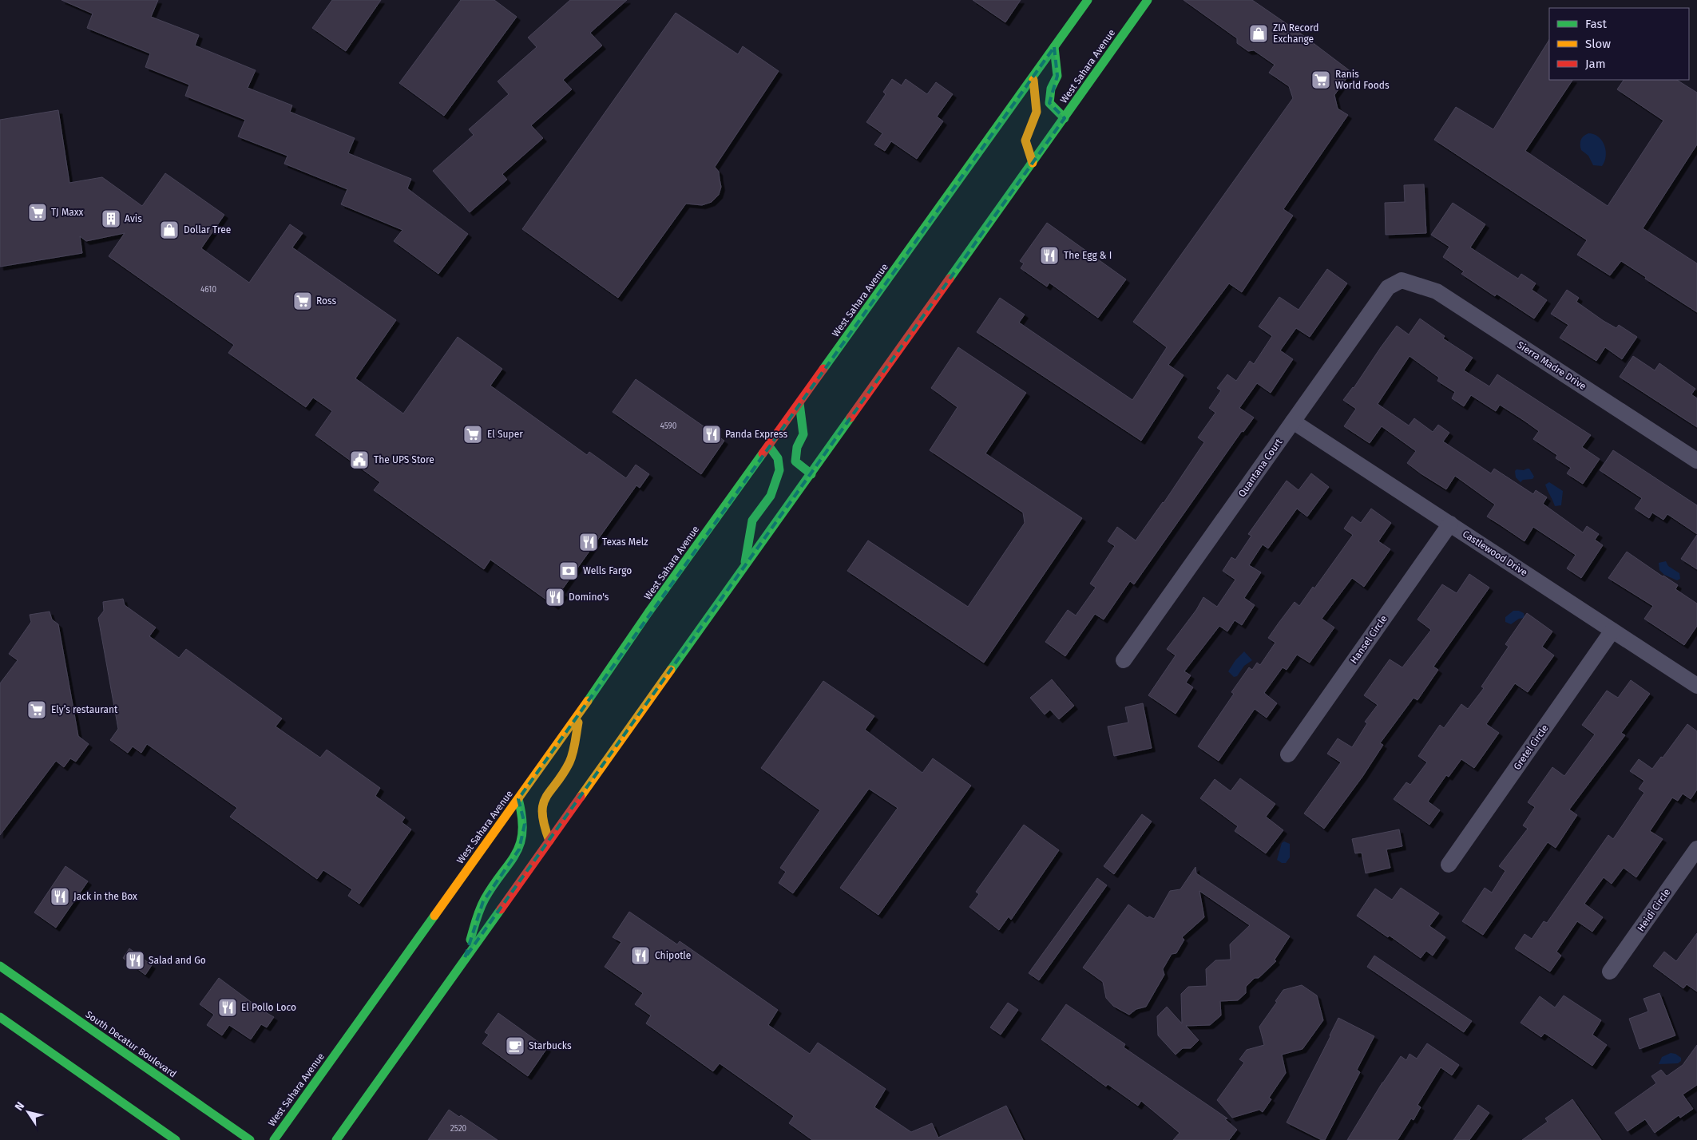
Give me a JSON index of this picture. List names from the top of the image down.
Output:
{
  "streets": {
    "main road": ["West Sahara Avenue", "South Decatur Boulevard"],
    "street": [
      "Sierra Madre Drive",
      "Quantana Court",
      "Castlewood Drive",
      "Hansel Circle",
      "Gretel Circle",
      "Heidi Circle"
    ]
  },
  "crossings": [
    ["Sierra Madre Drive", "Quantana Court"],
    ["Quantana Court", "Castlewood Drive"],
    ["Castlewood Drive", "Hansel Circle"],
    ["Castlewood Drive", "Gretel Circle"]
  ],
  "places": {
    "shop": ["ZIA Record Exchange", "Dollar Tree"],
    "supermarket": [
      "Ranis World Foods",
      "TJ Maxx",
      "Ross",
      "El Super",
      "Ely’s restaurant"
    ],
    "building": ["Avis"],
    "restaurant": [
      "The Egg & I",
      "Panda Express",
      "Texas Melz",
      "Domino's",
      "Jack in the Box",
      "Chipotle",
      "Salad and Go",
      "El Pollo Loco"
    ],
    "public building": ["The UPS Store"],
    "bank": ["Wells Fargo"],
    "cafe": ["Starbucks"]
  },
  "house_numbers": ["4610", "4590", "2520"],
  "legend": ["Fast", "Slow", "Jam"],
  "north": "top left"
}
